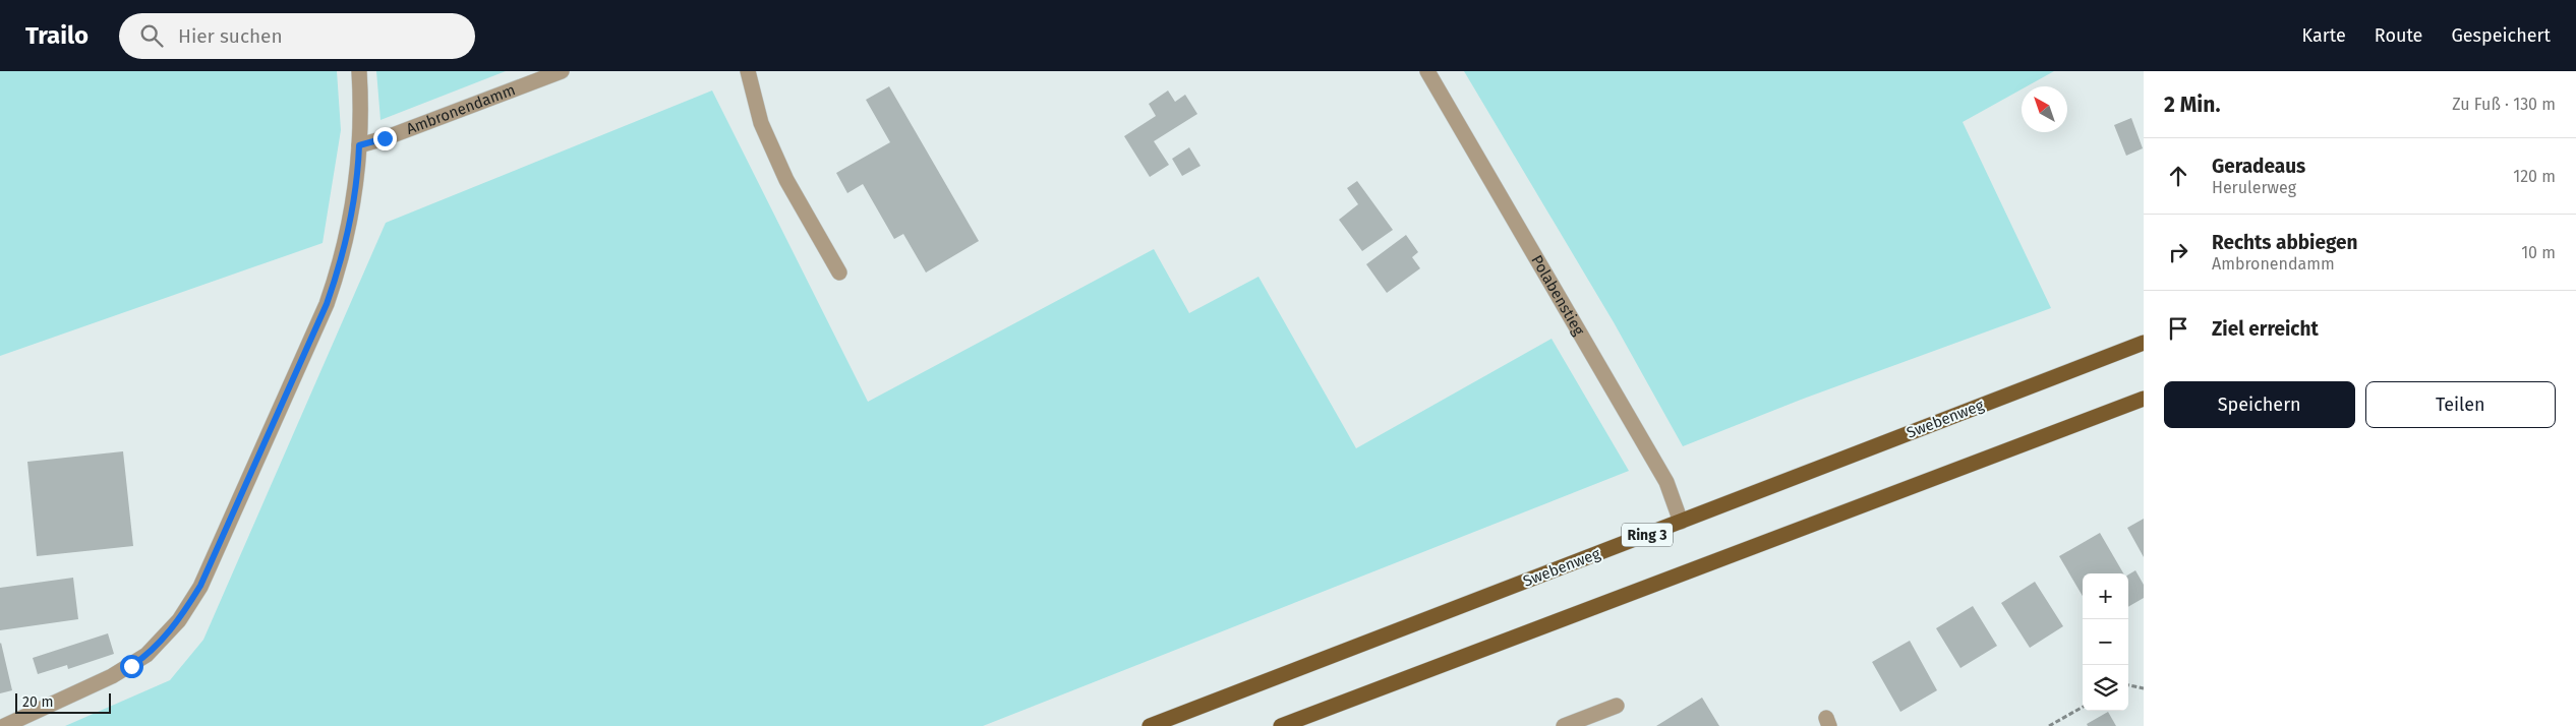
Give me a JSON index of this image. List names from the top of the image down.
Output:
{
  "streets": {
    "main road": ["Swebenweg", "Ring 3"],
    "street": ["Ambronendamm", "Polabenstieg"]
  },
  "crossings": [
    ["Polabenstieg", "Swebenweg"]
  ],
  "scale_bar": "20 m",
  "north": "top left",
  "page": {
    "header": "Trailo",
    "search": "Hier suchen",
    "nav": ["Karte", "Route", "Gespeichert"],
    "heading": ["2 Min.", "Zu Fuß · 130 m"],
    "list": [
      ["Geradeaus", "Herulerweg", "120 m"],
      ["Rechts abbiegen", "Ambronendamm", "10 m"],
      "Ziel erreicht"
    ],
    "buttons": ["Speichern", "Teilen"],
    "map_buttons": ["+", "−"],
    "scale": "20 m"
  }
}
